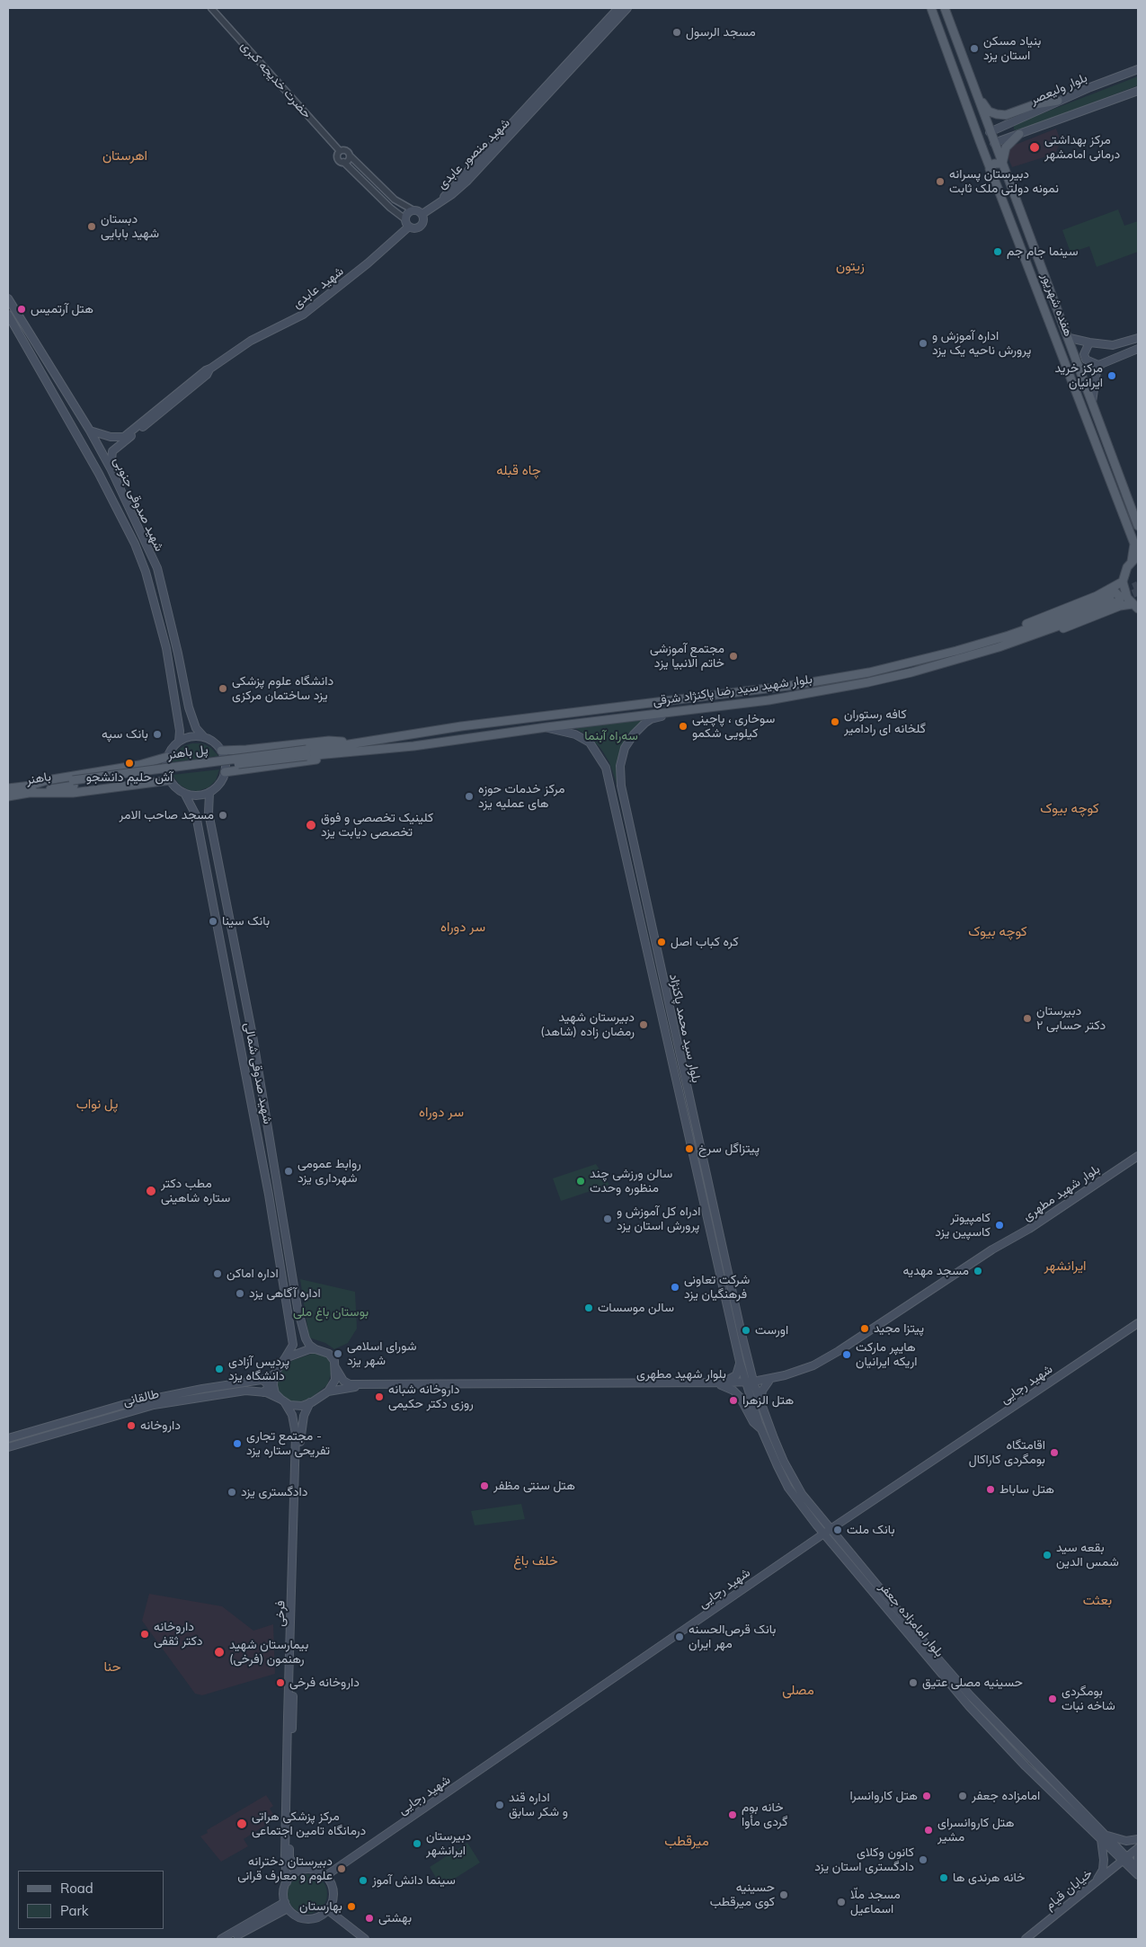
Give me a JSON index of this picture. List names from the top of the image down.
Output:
{
  "streets": {
    "main road": [
      "بلوار ولیعصر",
      "شهید منصور عابدی",
      "شهید عابدی",
      "هفده شهریور",
      "شهید صدوقی جنوبی",
      "بلوار شهید سید رضا پاکنژاد شرقی",
      "پل باهنر",
      "باهنر",
      "بلوار سید محمد پاکنژاد",
      "شهید صدوقی شمالی",
      "بلوار شهید مطهری",
      "شهید رجایی",
      "طالقانی",
      "فرخی",
      "بلوار امامزاده جعفر",
      "خیابان قیام"
    ],
    "street": ["حضرت خدیجه کبری"]
  },
  "crossings": [
    ["بلوار ولیعصر", "هفده شهریور"],
    ["شهید عابدی", "شهید صدوقی جنوبی"],
    ["شهید صدوقی جنوبی", "شهید صدوقی شمالی"],
    ["بلوار شهید سید رضا پاکنژاد شرقی", "پل باهنر"],
    ["بلوار شهید سید رضا پاکنژاد شرقی", "بلوار سید محمد پاکنژاد"],
    ["پل باهنر", "باهنر"],
    ["بلوار سید محمد پاکنژاد", "بلوار شهید مطهری"],
    ["بلوار سید محمد پاکنژاد", "بلوار امامزاده جعفر"],
    ["بلوار شهید مطهری", "طالقانی"],
    ["بلوار شهید مطهری", "فرخی"],
    ["بلوار شهید مطهری", "بلوار امامزاده جعفر"],
    ["شهید رجایی", "فرخی"],
    ["شهید رجایی", "بلوار امامزاده جعفر"],
    ["طالقانی", "فرخی"],
    ["بلوار امامزاده جعفر", "خیابان قیام"]
  ],
  "districts": [
    "اهرستان",
    "زیتون",
    "چاه قبله",
    "کوچه بیوک",
    "سر دوراه",
    "کوچه بیوک",
    "پل نواب",
    "سر دوراه",
    "ایرانشهر",
    "خلف باغ",
    "بعثت",
    "حنا",
    "مصلی",
    "میرقطب"
  ],
  "parks": ["سه‌راه آبنما", "بوستان باغ ملی"],
  "places": [
    "مسجد الرسول",
    "بنیاد مسکن استان یزد",
    "مرکز بهداشتی درمانی امامشهر",
    "دبیرستان پسرانه نمونه دولتی ملک ثابت",
    "دبستان شهید بابایی",
    "سینما جام جم",
    "هتل آرتمیس",
    "اداره آموزش و پرورش ناحیه یک یزد",
    "مرکز خرید ایرانیان",
    "مجتمع آموزشی خاتم الانبیا یزد",
    "دانشگاه علوم پزشکی یزد ساختمان مرکزی",
    "کافه رستوران گلخانه ای رادامیر",
    "سوخاری ، پاچینی کیلویی شکمو",
    "بانک سپه",
    "آش حلیم دانشجو",
    "مرکز خدمات حوزه های عملیه یزد",
    "مسجد صاحب الامر",
    "کلینیک تخصصی و فوق تخصصی دیابت یزد",
    "بانک سینا",
    "کره کباب اصل",
    "دبیرستان دکتر حسابی ۲",
    "دبیرستان شهید رمضان زاده (شاهد)",
    "پیتزاگل سرخ",
    "روابط عمومی شهرداری یزد",
    "سالن ورزشی چند منظوره وحدت",
    "مطب دکتر ستاره شاهینی",
    "ادراه کل آموزش و پرورش استان یزد",
    "کامپیوتر کاسپین یزد",
    "مسجد مهدیه",
    "اداره اماکن",
    "شرکت تعاونی فرهنگیان یزد",
    "اداره آگاهی یزد",
    "سالن موسسات",
    "پیتزا مجید",
    "اورست",
    "شورای اسلامی شهر یزد",
    "هایپر مارکت اریکه ایرانیان",
    "پردیس آزادی دانشگاه یزد",
    "داروخانه شبانه روزی دکتر حکیمی",
    "هتل الزهرا",
    "داروخانه",
    "مجتمع تجاری - تفریحی ستاره یزد",
    "اقامتگاه بومگردی کاراکال",
    "هتل سنتی مظفر",
    "هتل ساباط",
    "دادگستری یزد",
    "بانک ملت",
    "بقعه سید شمس الدین",
    "داروخانه دکتر ثقفی",
    "بانک قرص‌الحسنه مهر ایران",
    "بیمارستان شهید رهنمون (فرخی)",
    "داروخانه فرخی",
    "حسینیه مصلی عتیق",
    "بومگردی شاخه نبات",
    "هتل کاروانسرا",
    "امامزاده جعفر",
    "اداره قند و شکر سابق",
    "خانه بوم گردی مأوا",
    "مرکز پزشکی هراتی درمانگاه تامین اجتماعی",
    "هتل کاروانسرای مشیر",
    "دبیرستان ایرانشهر",
    "کانون وکلای دادگستری استان یزد",
    "دبیرستان دخترانه علوم و معارف قرانی",
    "خانه هرندی ها",
    "سینما دانش آموز",
    "حسینیه کوی میرقطب",
    "مسجد ملّا اسماعیل",
    "بهارستان",
    "بهشتی"
  ],
  "legend": ["Road", "Park"]
}
